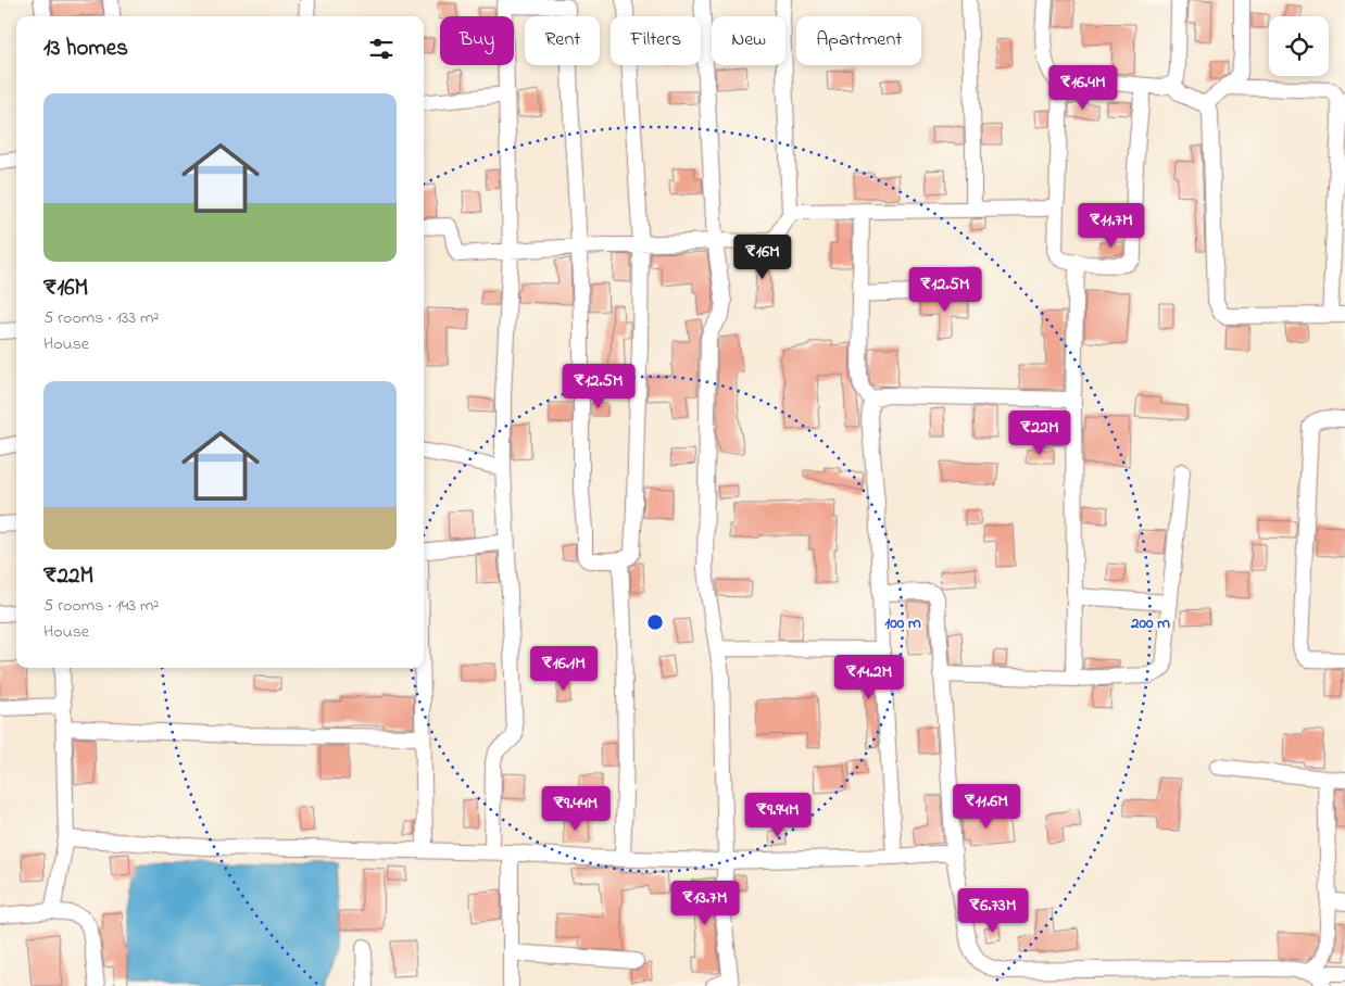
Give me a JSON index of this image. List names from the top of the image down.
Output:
{
  "page": {
    "chip": [
      "Buy",
      "Rent",
      "Filters",
      "New",
      "Apartment"
    ],
    "heading": "13 homes",
    "price": [
      "₹16.4M",
      "₹11.7M",
      "₹16M",
      "₹12.5M",
      "₹12.5M",
      "₹22M",
      "₹16.1M",
      "₹14.2M",
      "₹11.6M",
      "₹9.44M",
      "₹9.94M",
      "₹13.7M",
      "₹6.73M"
    ],
    "list": [
      {
        "name": "₹16M",
        "note": "5 rooms · 133 m² · House"
      },
      {
        "name": "₹22M",
        "note": "5 rooms · 143 m² · House"
      }
    ]
  },
  "rings": ["100 m", "200 m"]
}
